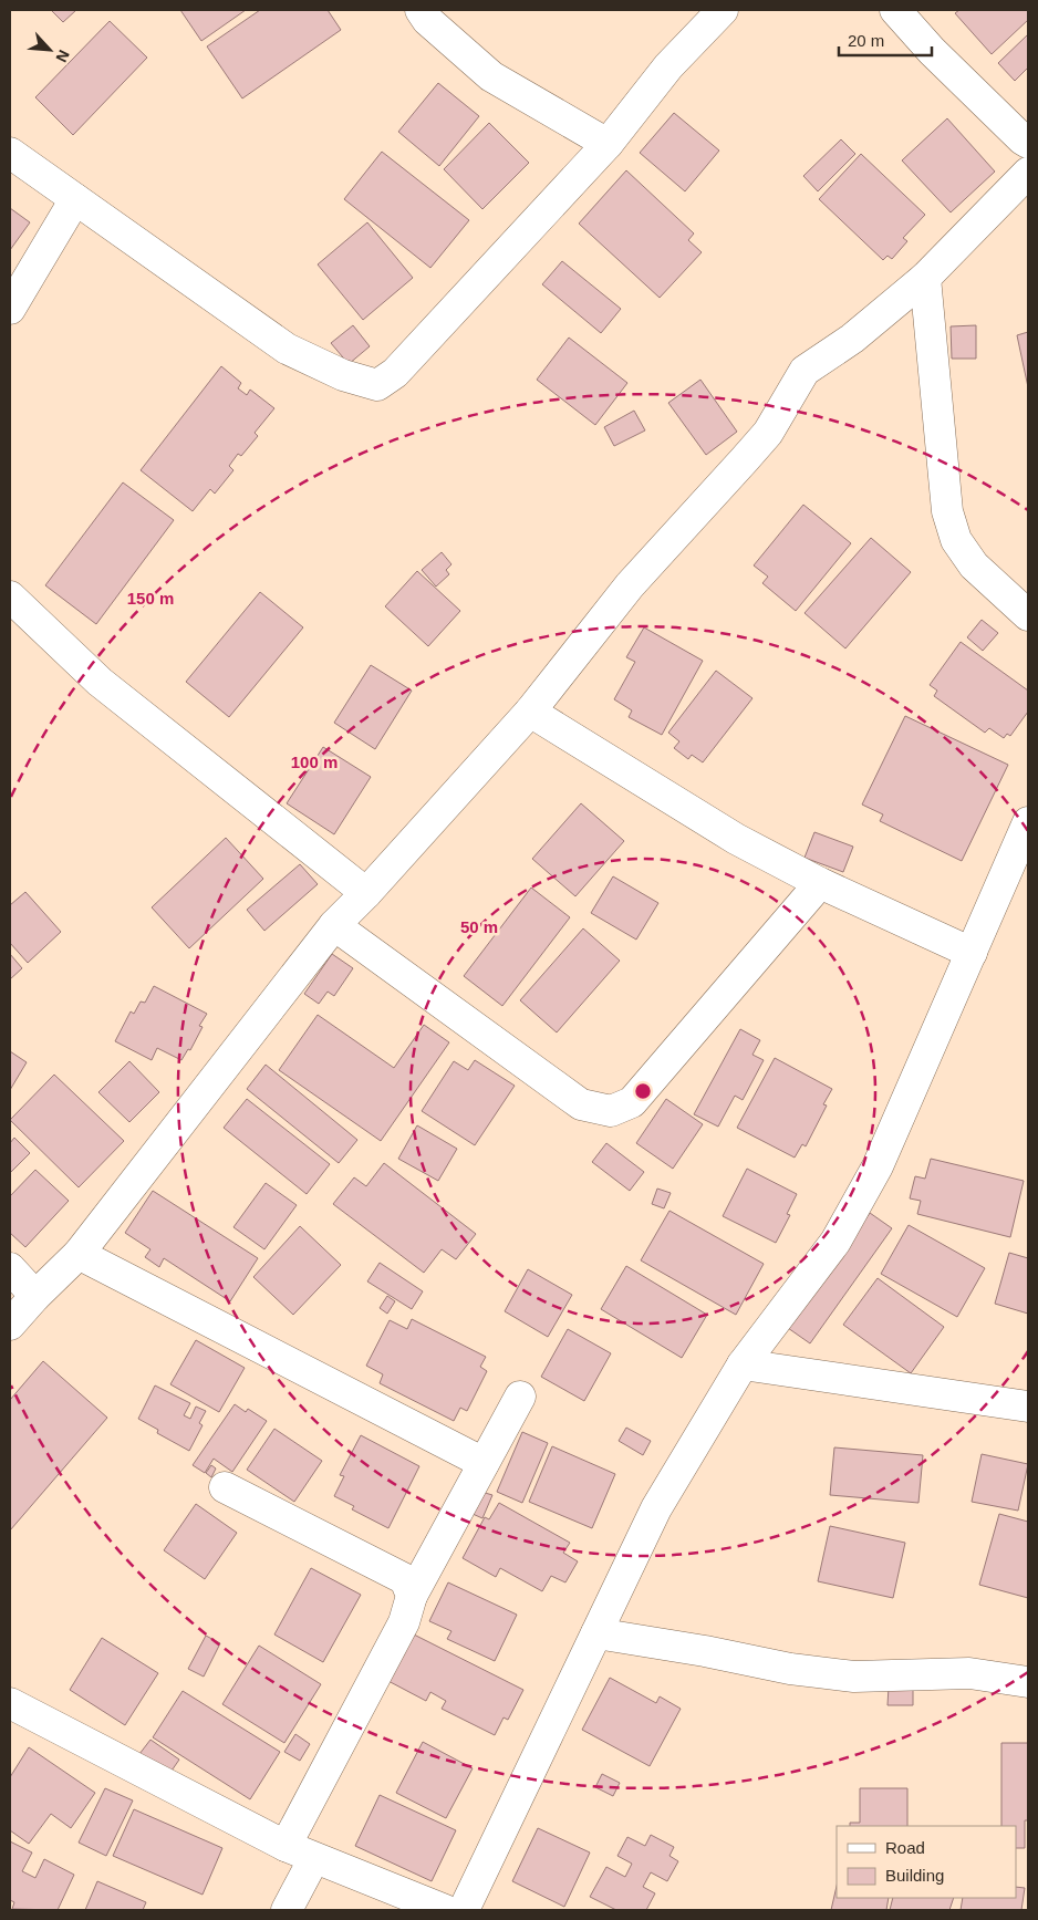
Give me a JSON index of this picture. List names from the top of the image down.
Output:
{
  "legend": ["Road", "Building"],
  "scale_bar": "20 m",
  "north": "bottom right",
  "rings": ["150 m", "100 m", "50 m"]
}
